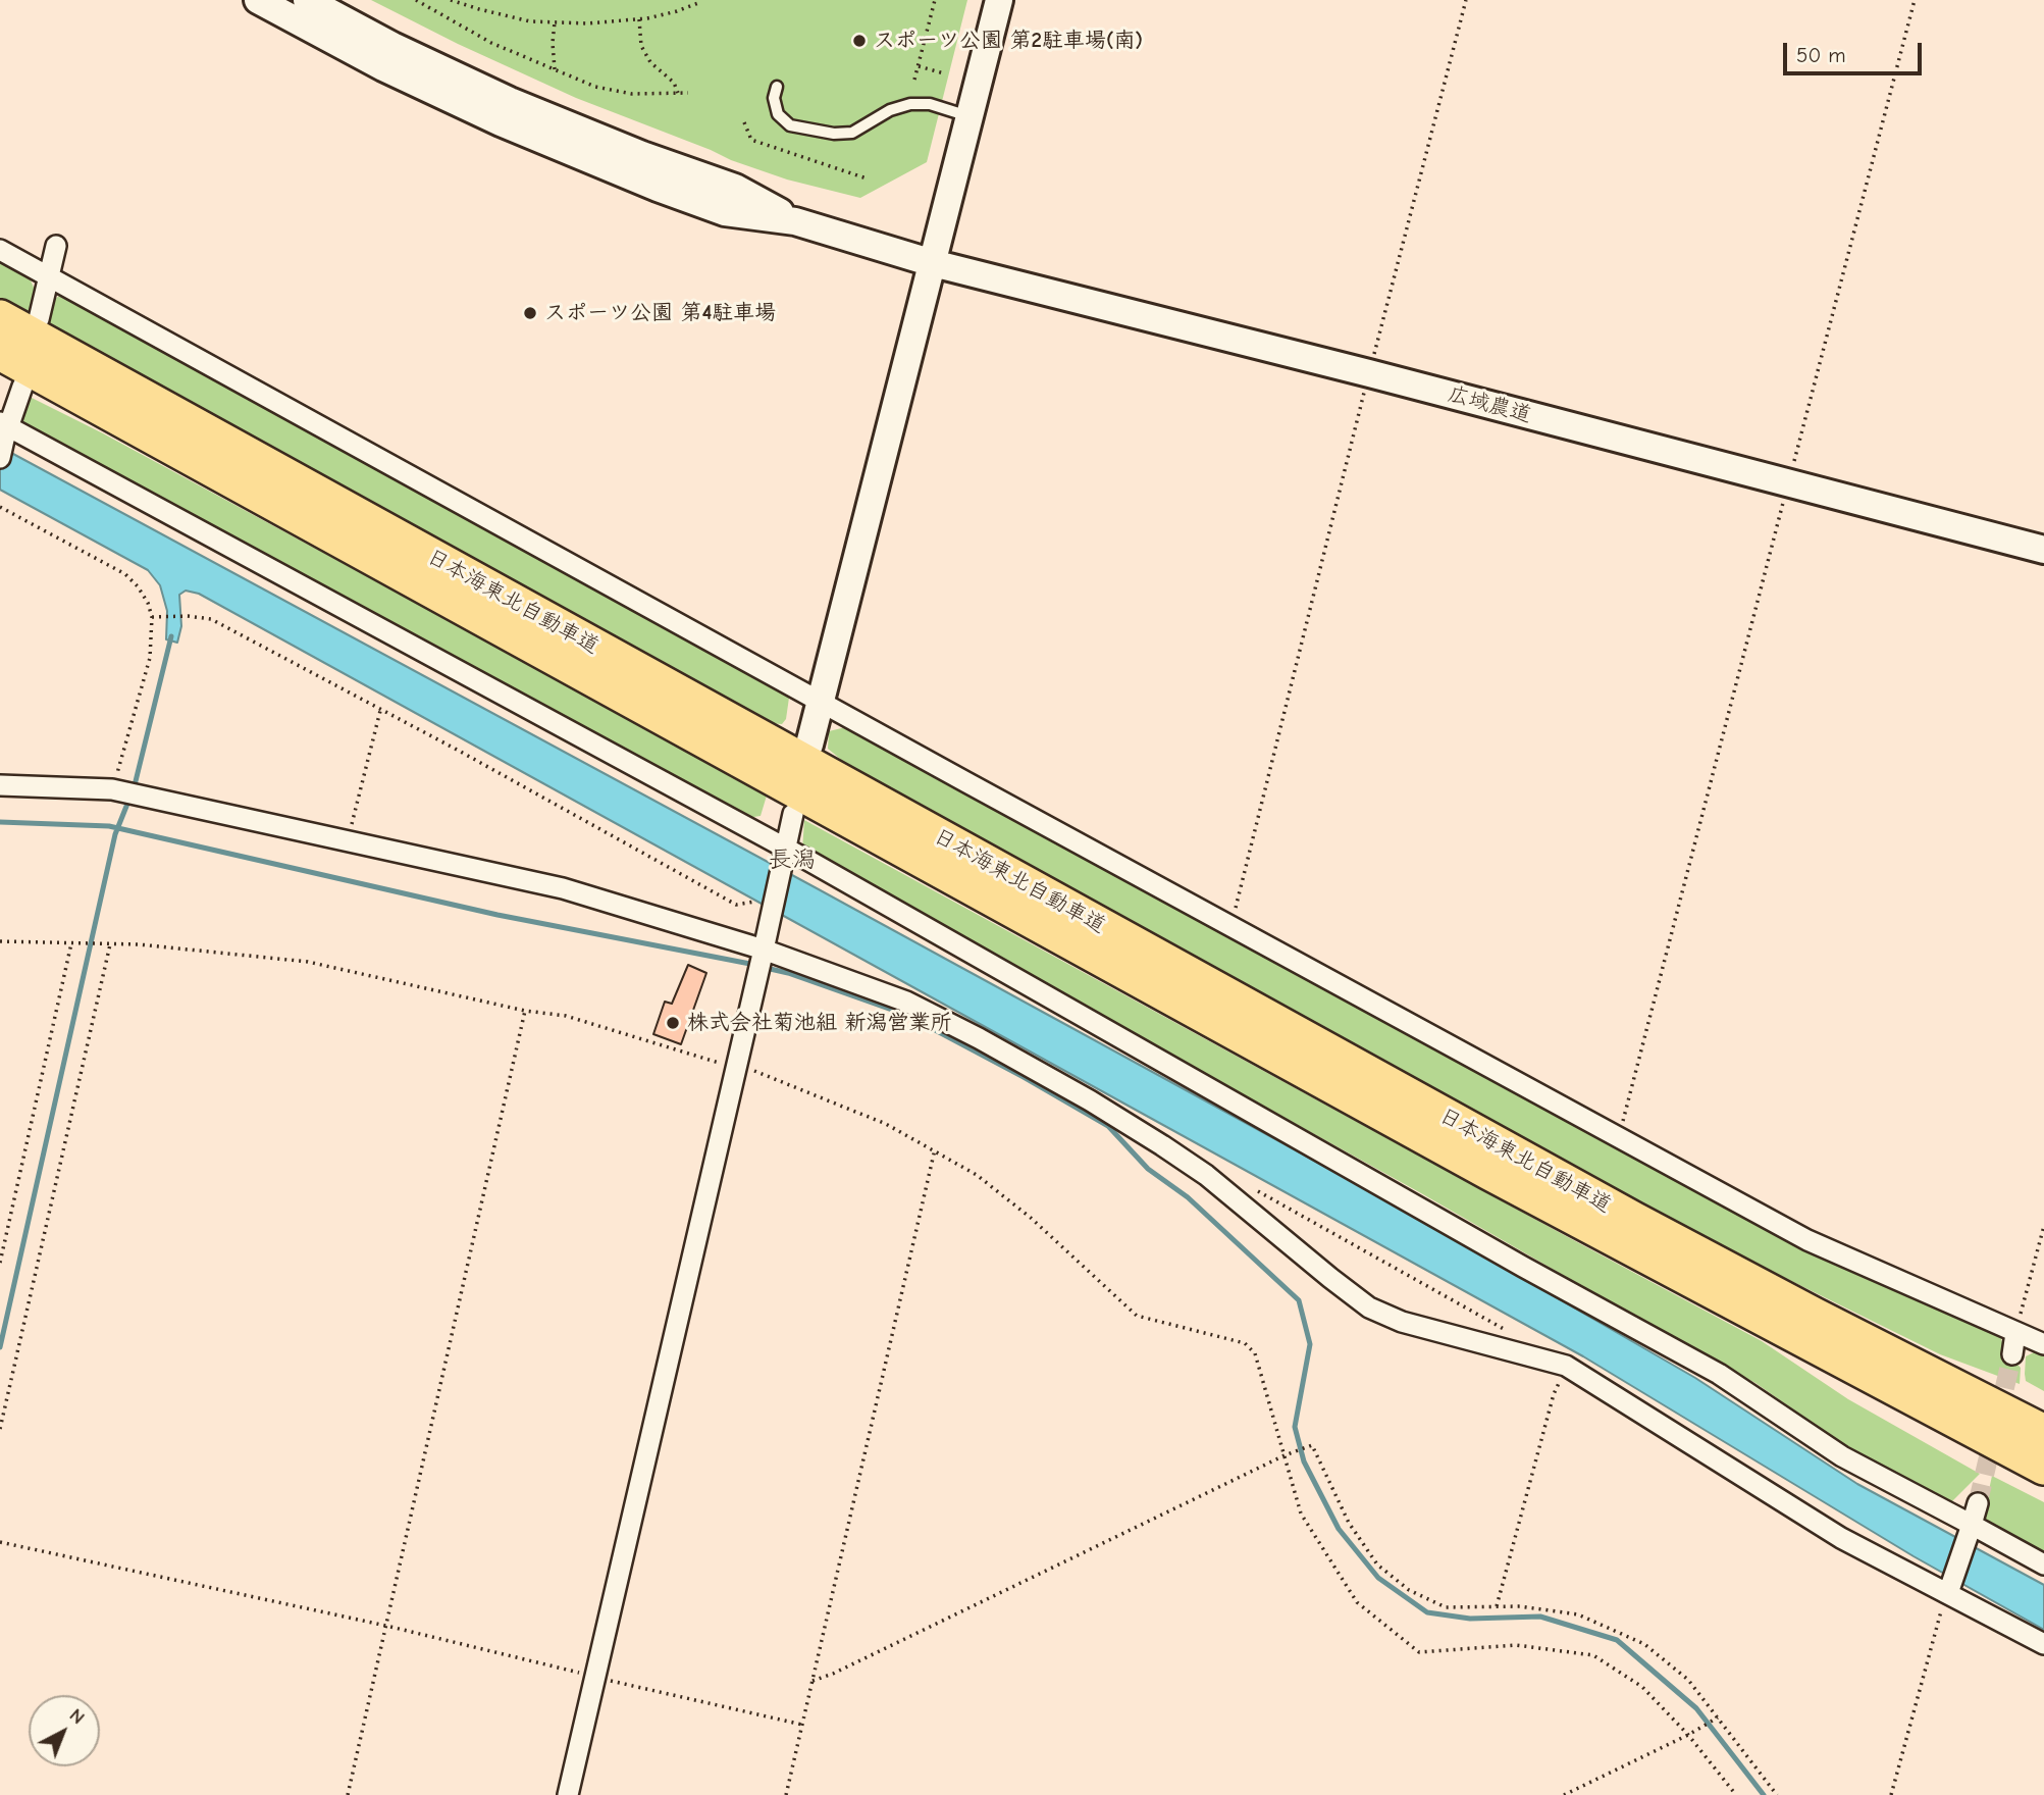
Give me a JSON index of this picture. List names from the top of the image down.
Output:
{
  "streets": {
    "highway": ["日本海東北自動車道"],
    "street": ["広域農道"]
  },
  "districts": ["長潟"],
  "places": ["スポーツ公園 第2駐車場(南)", "スポーツ公園 第4駐車場", "株式会社菊池組 新潟営業所"],
  "scale_bar": "50 m",
  "north": "top right"
}
